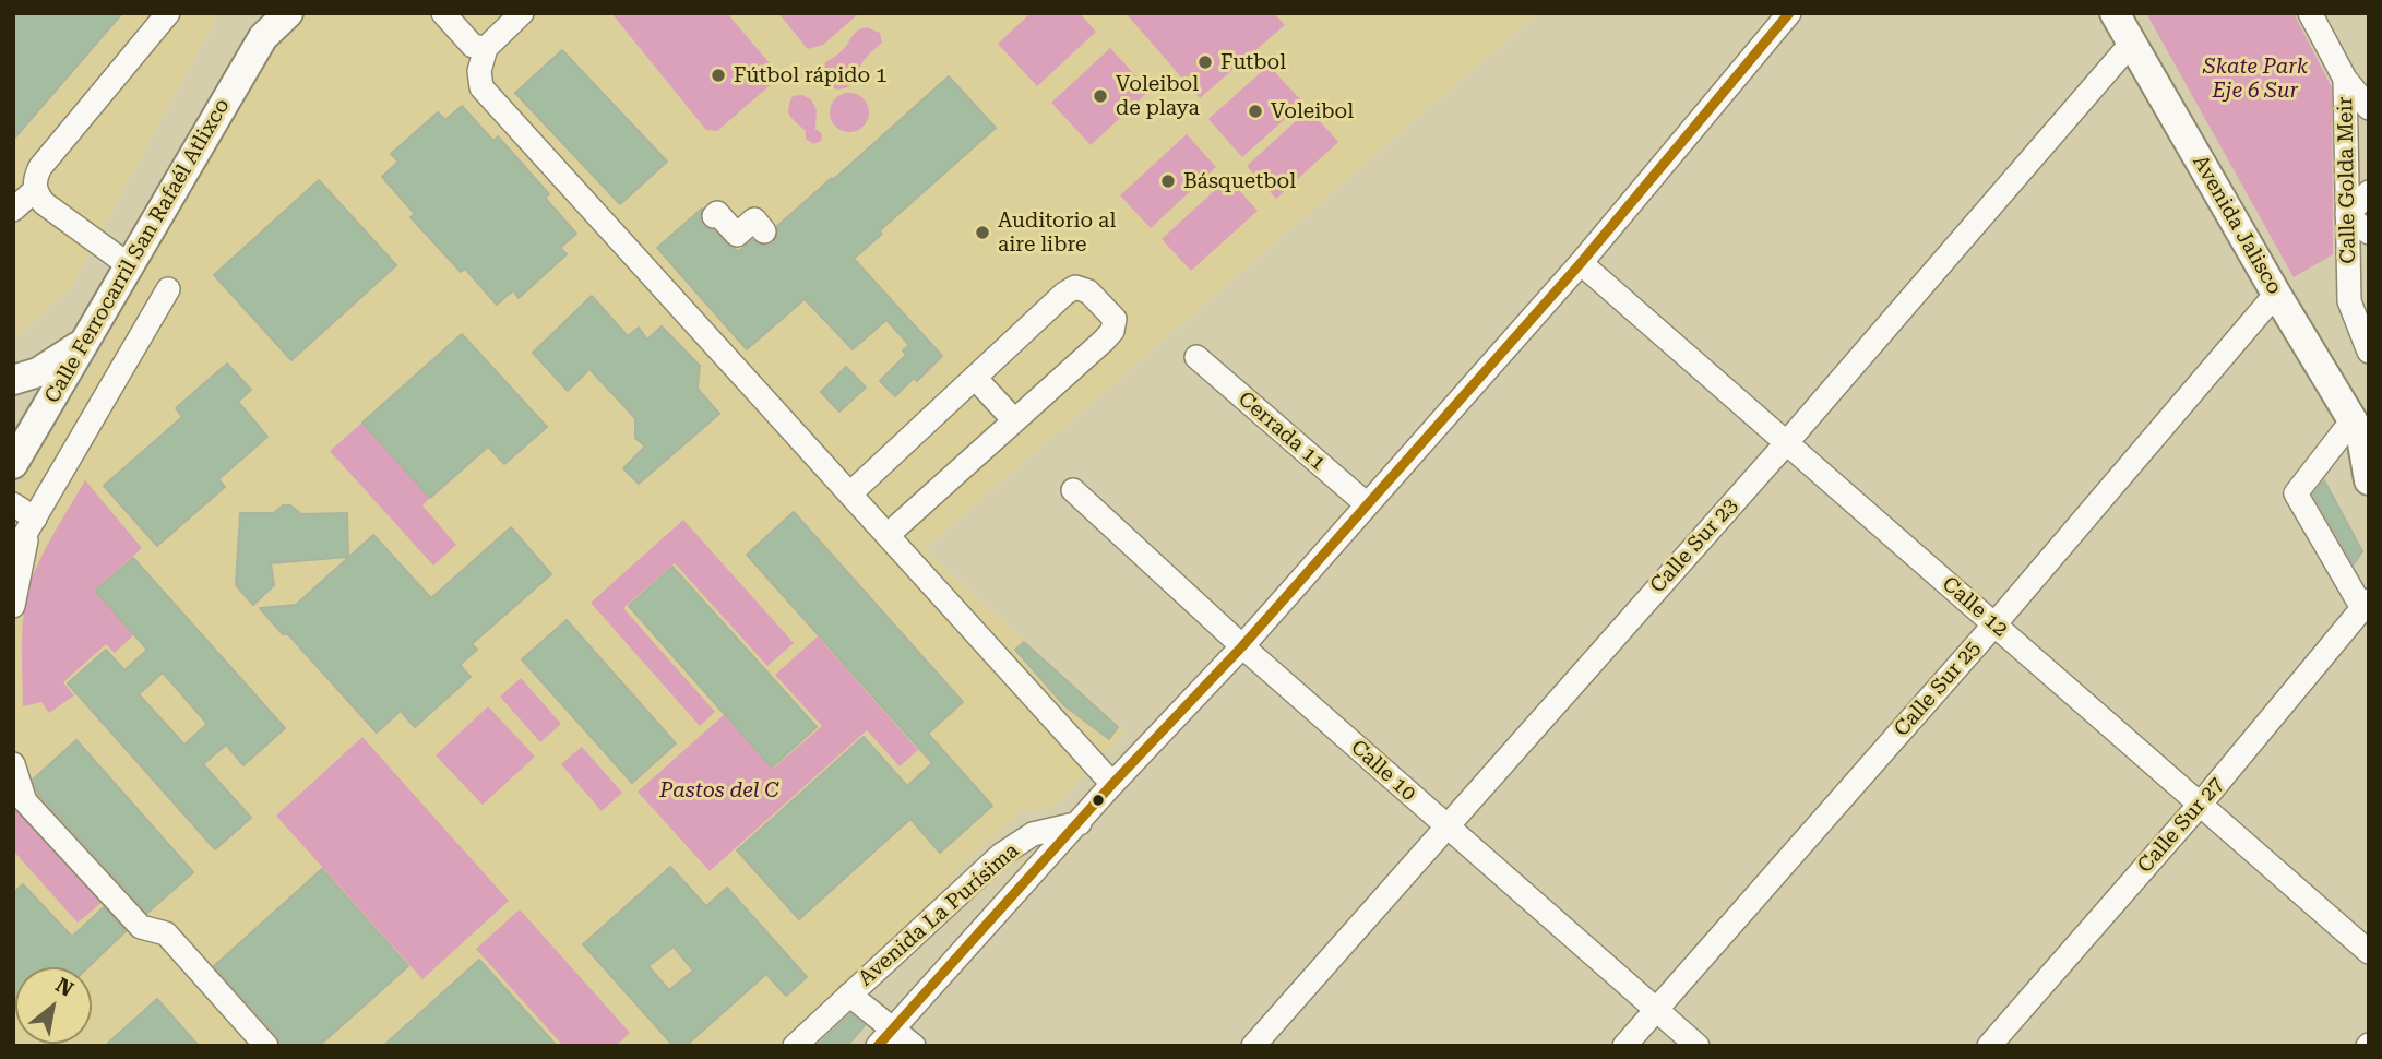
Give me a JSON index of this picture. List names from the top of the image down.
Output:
{
  "streets": {
    "main road": ["Avenida Jalisco", "Calle Ferrocarril San Rafaél Atlixco"],
    "street": [
      "Calle Golda Meir",
      "Cerrada 11",
      "Calle Sur 23",
      "Calle 12",
      "Calle Sur 25",
      "Calle 10",
      "Calle Sur 27",
      "Avenida La Purísima"
    ]
  },
  "crossings": [
    ["Avenida Jalisco", "Calle Sur 23"],
    ["Avenida Jalisco", "Calle Sur 25"],
    ["Calle Sur 23", "Calle 12"],
    ["Calle Sur 23", "Calle 10"],
    ["Calle 12", "Calle Sur 25"],
    ["Calle 12", "Calle Sur 27"],
    ["Calle Sur 25", "Calle 10"]
  ],
  "parks": ["Skate Park Eje 6 Sur", "Pastos del C"],
  "places": [
    "Futbol",
    "Fútbol rápido 1",
    "Voleibol de playa",
    "Voleibol",
    "Básquetbol",
    "Auditorio al aire libre"
  ],
  "north": "top right"
}
